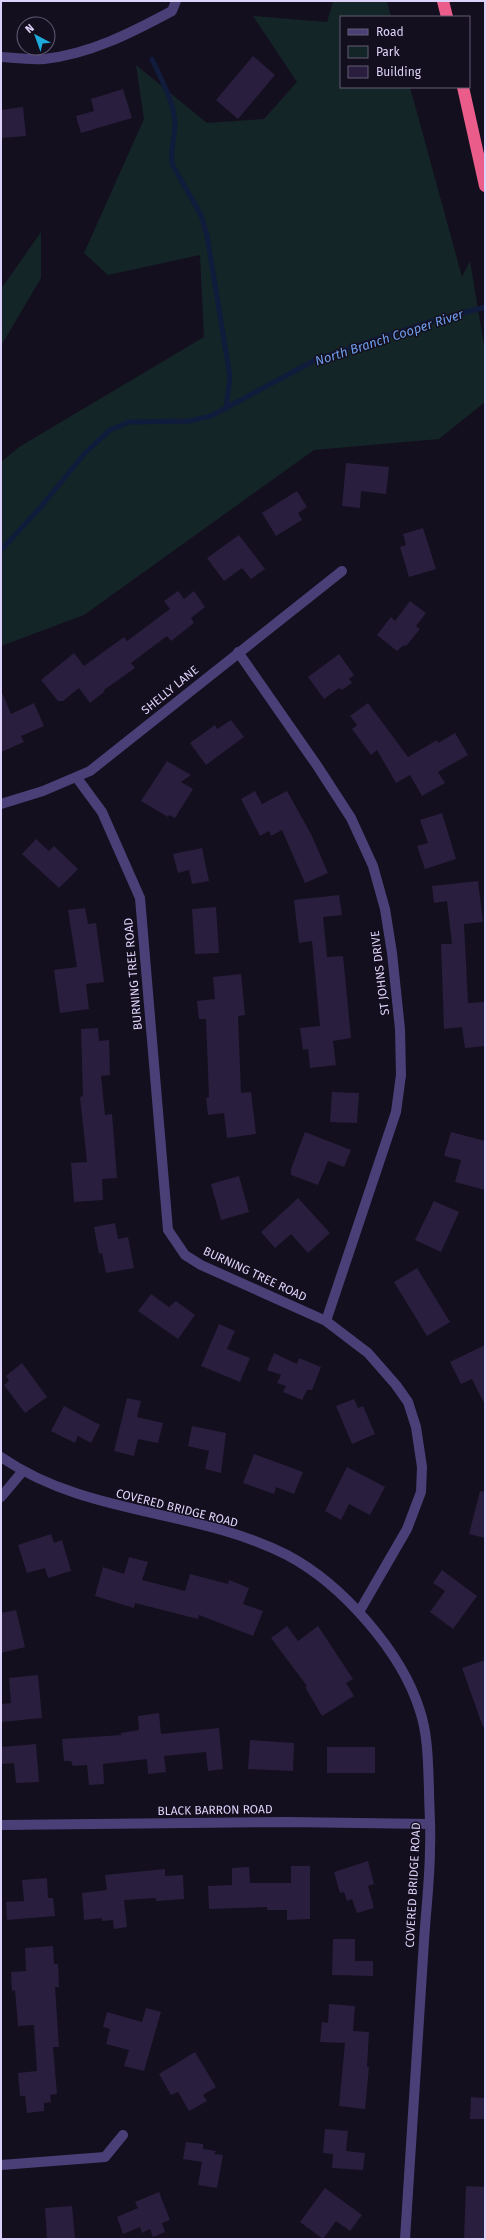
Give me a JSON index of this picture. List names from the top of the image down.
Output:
{
  "streets": {
    "street": [
      "SHELLY LANE",
      "ST JOHNS DRIVE",
      "BURNING TREE ROAD",
      "COVERED BRIDGE ROAD",
      "BLACK BARRON ROAD"
    ]
  },
  "crossings": [
    ["SHELLY LANE", "ST JOHNS DRIVE"],
    ["SHELLY LANE", "BURNING TREE ROAD"],
    ["ST JOHNS DRIVE", "BURNING TREE ROAD"],
    ["BURNING TREE ROAD", "COVERED BRIDGE ROAD"],
    ["COVERED BRIDGE ROAD", "BLACK BARRON ROAD"]
  ],
  "water": ["North Branch Cooper River"],
  "legend": ["Road", "Park", "Building"],
  "north": "top left"
}
